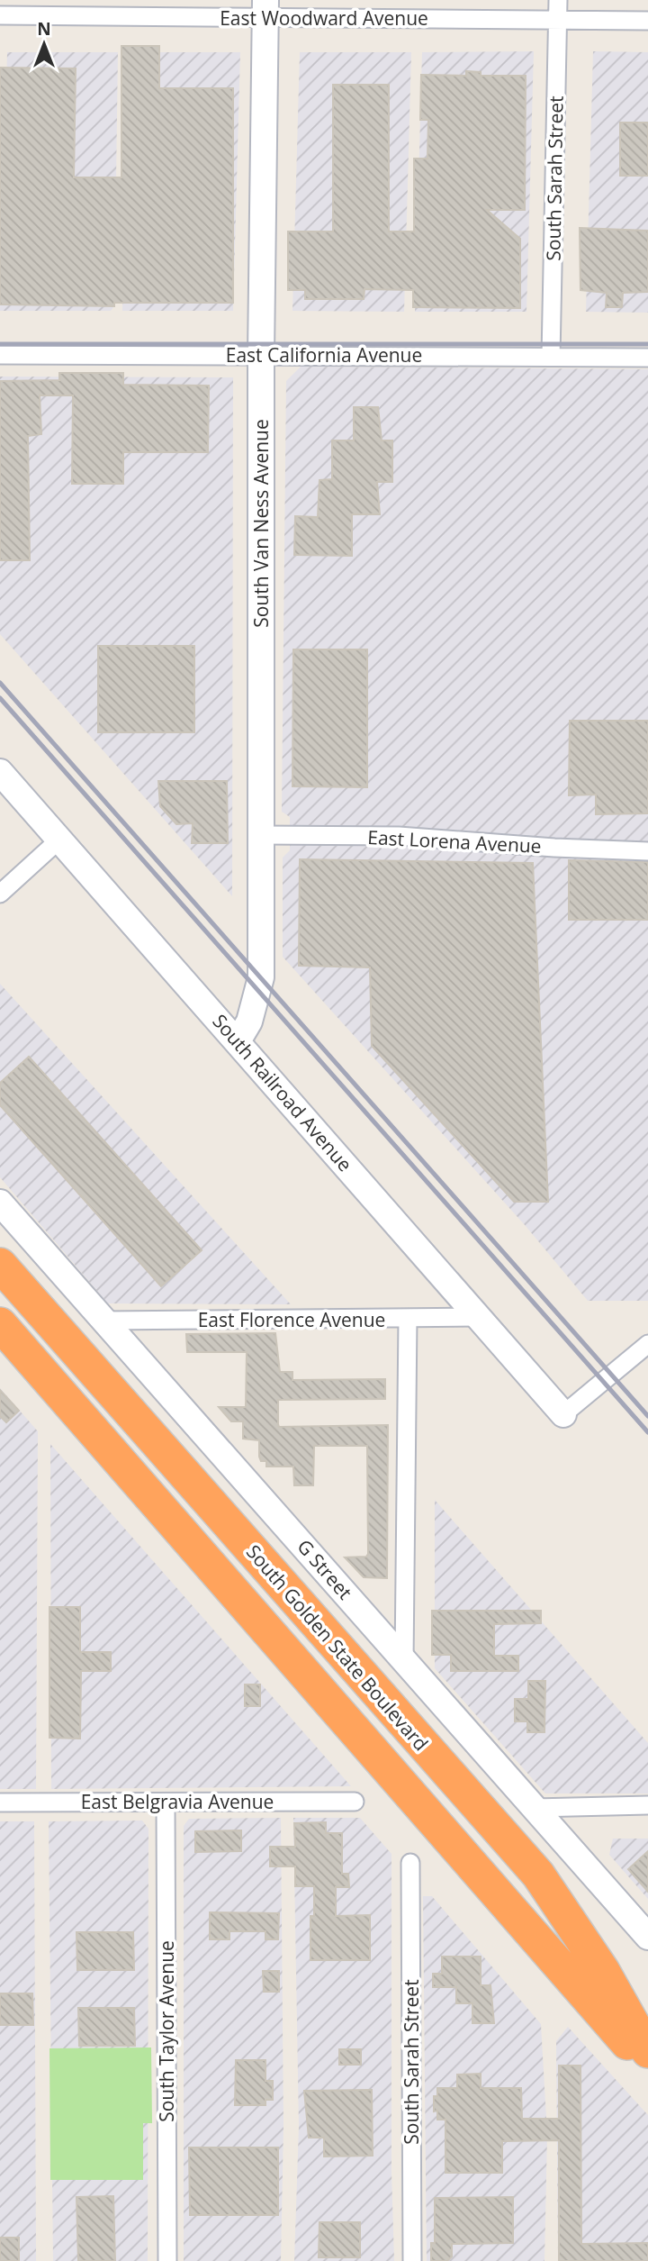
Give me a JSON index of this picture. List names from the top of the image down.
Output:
{
  "streets": {
    "highway": ["South Golden State Boulevard"],
    "street": [
      "East Woodward Avenue",
      "South Sarah Street",
      "East California Avenue",
      "South Van Ness Avenue",
      "East Lorena Avenue",
      "South Railroad Avenue",
      "East Florence Avenue",
      "G Street",
      "East Belgravia Avenue",
      "South Taylor Avenue"
    ]
  },
  "crossings": [
    ["East Woodward Avenue", "South Sarah Street"],
    ["East Woodward Avenue", "South Van Ness Avenue"],
    ["South Sarah Street", "East California Avenue"],
    ["East California Avenue", "South Van Ness Avenue"],
    ["South Van Ness Avenue", "East Lorena Avenue"],
    ["South Van Ness Avenue", "South Railroad Avenue"],
    ["South Railroad Avenue", "East Florence Avenue"],
    ["East Florence Avenue", "G Street"],
    ["East Belgravia Avenue", "South Taylor Avenue"]
  ],
  "north": "top"
}
